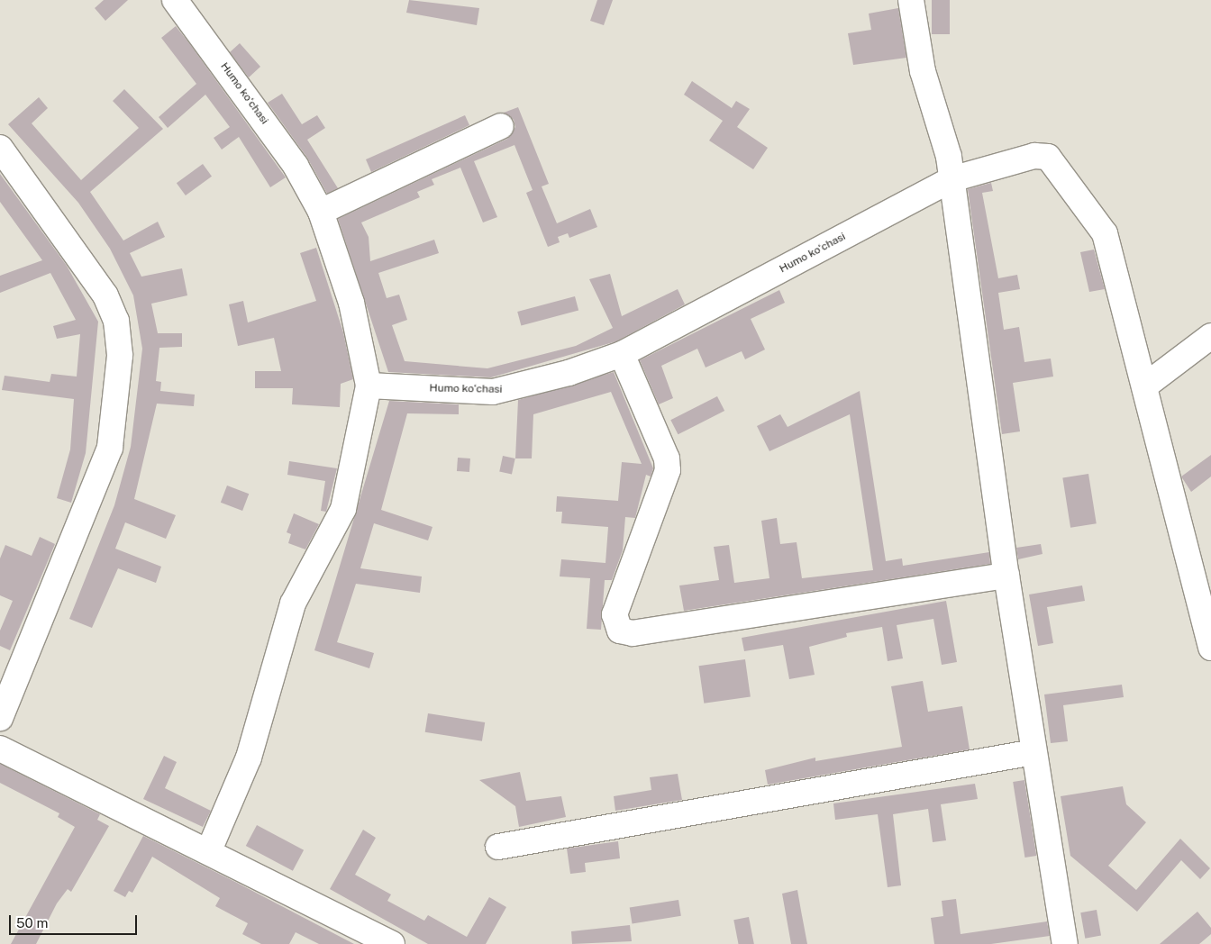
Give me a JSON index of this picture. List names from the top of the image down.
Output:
{
  "streets": {
    "street": ["Humo koʻchasi"]
  },
  "scale_bar": "50 m"
}
